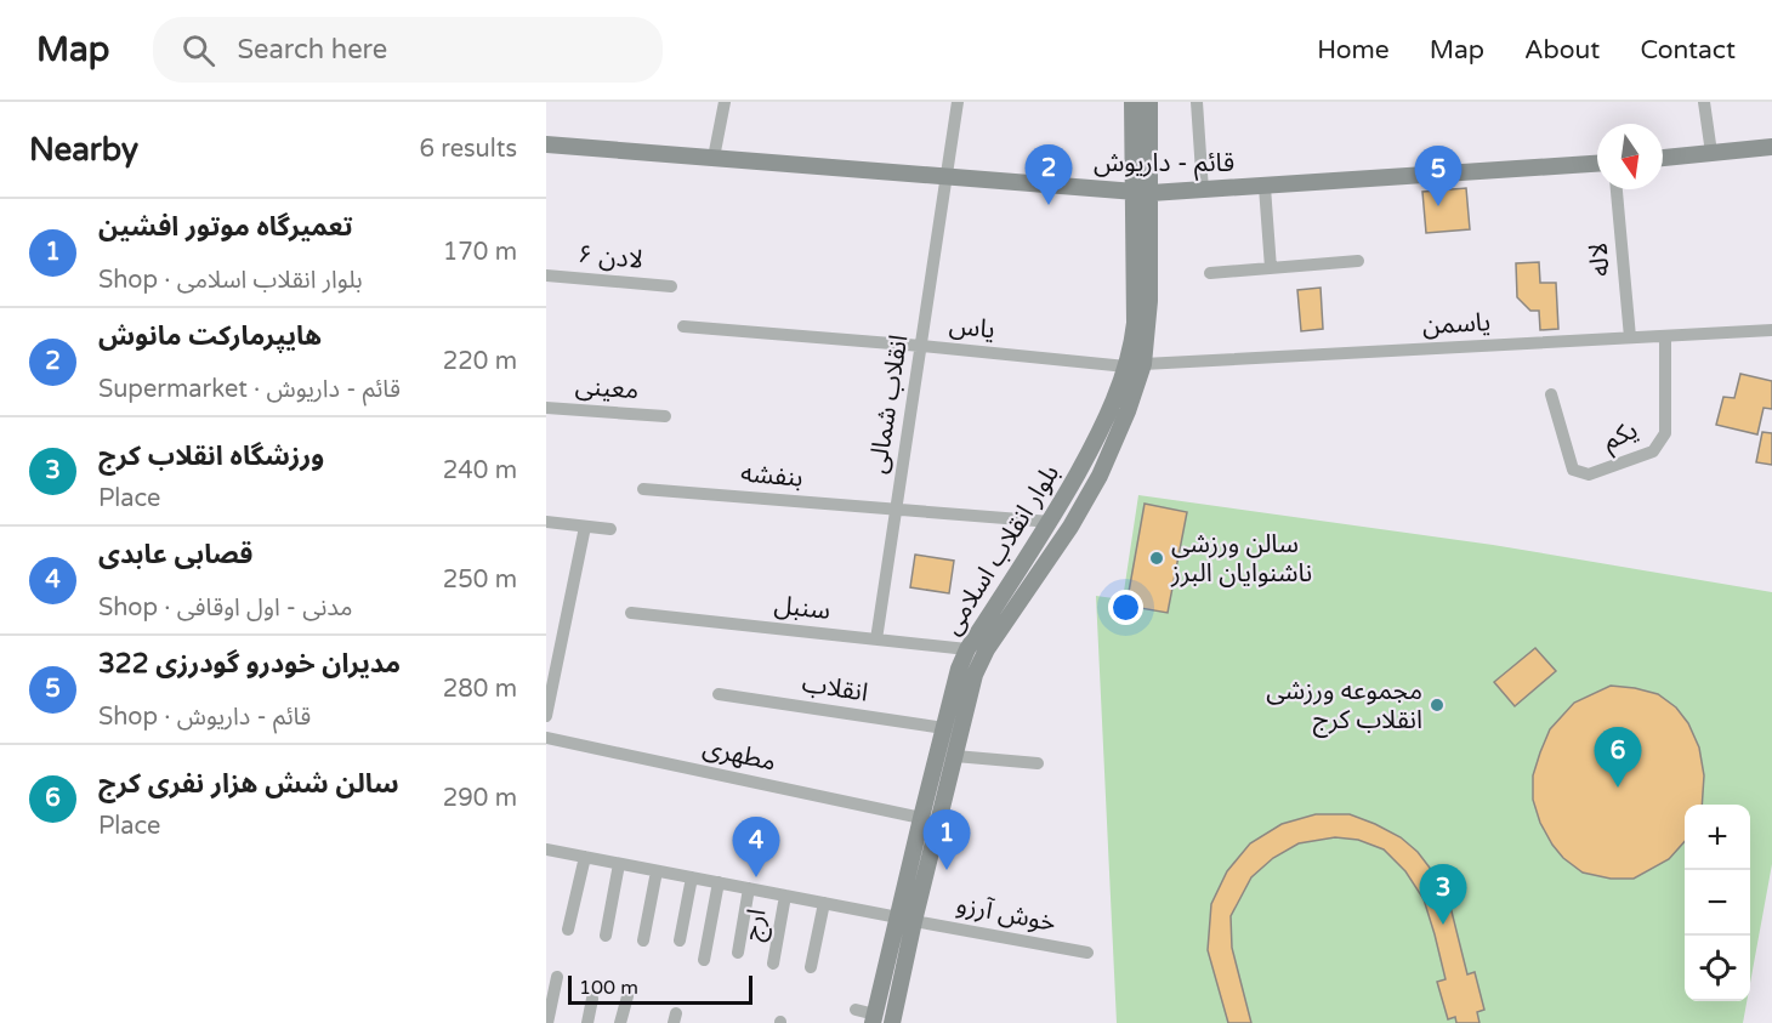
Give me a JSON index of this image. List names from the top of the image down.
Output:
{
  "streets": {
    "main road": ["قائم - داریوش", "بلوار انقلاب اسلامی"],
    "street": [
      "لادن ۶",
      "لاله",
      "یاسمن",
      "یاس",
      "معینی",
      "انقلاب شمالی",
      "یکم",
      "بنفشه",
      "سنبل",
      "انقلاب",
      "مطهری",
      "خوش آرزو",
      "ارج"
    ]
  },
  "crossings": [
    ["قائم - داریوش", "انقلاب شمالی"],
    ["قائم - داریوش", "بلوار انقلاب اسلامی"],
    ["لاله", "یاسمن"],
    ["یاسمن", "یاس"],
    ["یاسمن", "یکم"],
    ["یاسمن", "بلوار انقلاب اسلامی"],
    ["یاس", "انقلاب شمالی"],
    ["یاس", "بلوار انقلاب اسلامی"],
    ["انقلاب شمالی", "بنفشه"],
    ["انقلاب شمالی", "سنبل"],
    ["بنفشه", "بلوار انقلاب اسلامی"],
    ["بلوار انقلاب اسلامی", "سنبل"],
    ["بلوار انقلاب اسلامی", "انقلاب"],
    ["بلوار انقلاب اسلامی", "مطهری"],
    ["بلوار انقلاب اسلامی", "خوش آرزو"],
    ["خوش آرزو", "ارج"]
  ],
  "places": ["سالن ورزشی ناشنوایان البرز", "مجموعه ورزشی انقلاب کرج"],
  "scale_bar": "100 m",
  "north": "bottom",
  "page": {
    "header": "Map",
    "search": "Search here",
    "nav": [
      "Home",
      "Map",
      "About",
      "Contact"
    ],
    "heading": ["Nearby", "6 results"],
    "pins": [
      "2",
      "5",
      "6",
      "1",
      "4",
      "3"
    ],
    "list": [
      {
        "mark": "1",
        "name": "تعمیرگاه موتور افشین",
        "note": "Shop · بلوار انقلاب اسلامی",
        "value": "170 m"
      },
      {
        "mark": "2",
        "name": "هایپرمارکت مانوش",
        "note": "Supermarket · قائم - داریوش",
        "value": "220 m"
      },
      {
        "mark": "3",
        "name": "ورزشگاه انقلاب کرج",
        "note": "Place",
        "value": "240 m"
      },
      {
        "mark": "4",
        "name": "قصابی عابدی",
        "note": "Shop · مدنی - اول اوقافی",
        "value": "250 m"
      },
      {
        "mark": "5",
        "name": "مدیران خودرو گودرزی 322",
        "note": "Shop · قائم - داریوش",
        "value": "280 m"
      },
      {
        "mark": "6",
        "name": "سالن شش هزار نفری کرج",
        "note": "Place",
        "value": "290 m"
      }
    ],
    "map_buttons": ["+", "−"],
    "scale": "100 m"
  }
}
